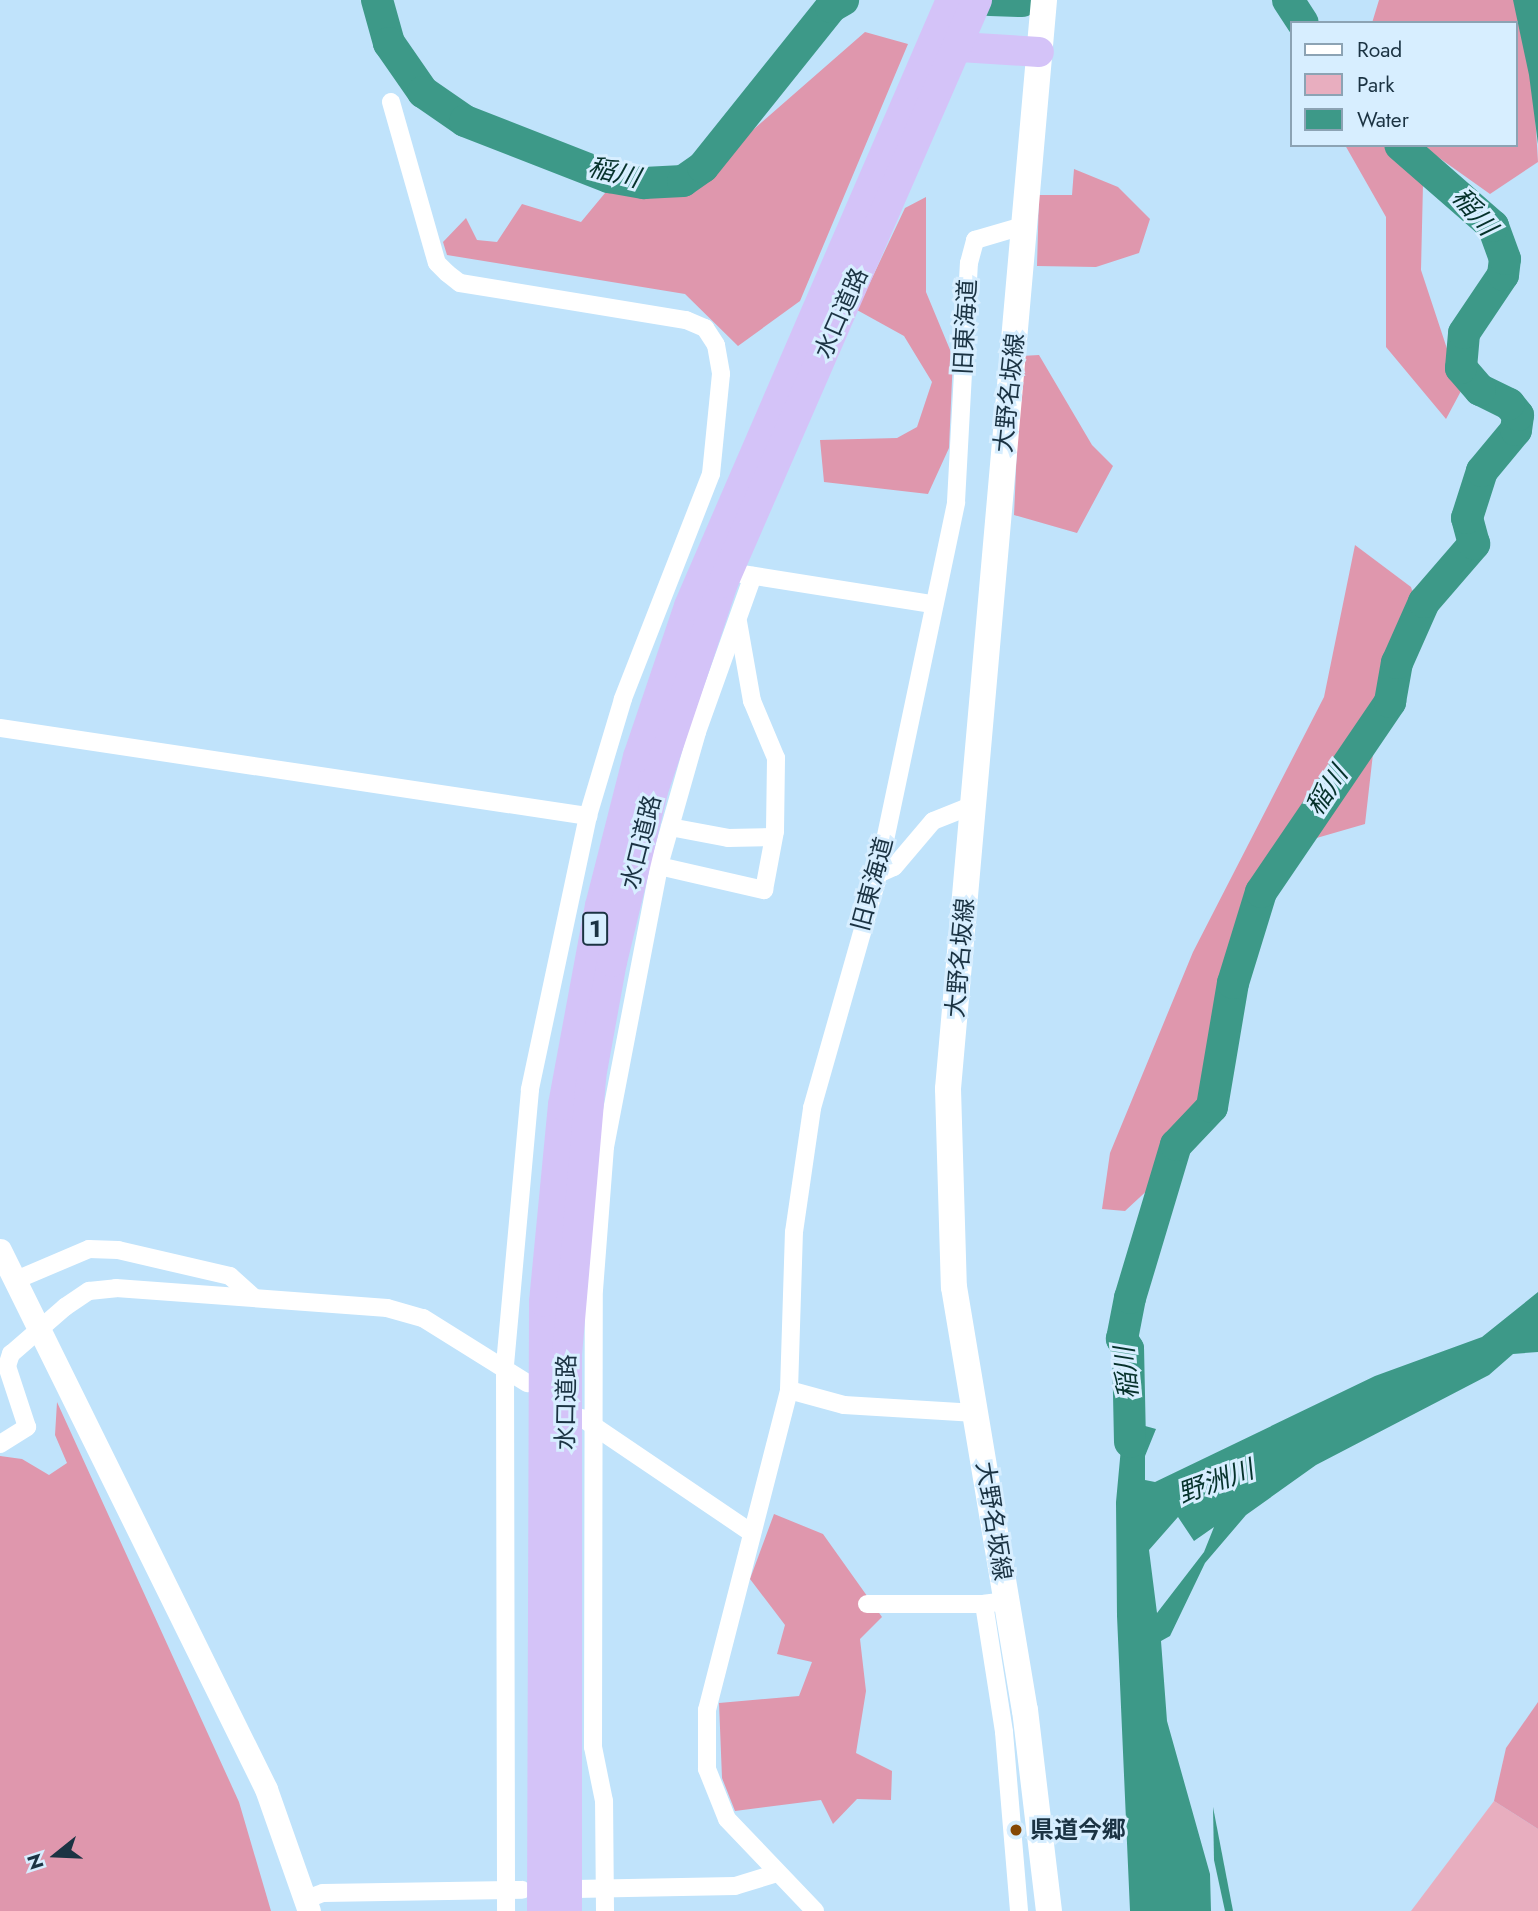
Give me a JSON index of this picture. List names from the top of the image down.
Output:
{
  "streets": {
    "highway": ["水口道路", "1"],
    "main road": ["大野名坂線"],
    "street": ["旧東海道"]
  },
  "crossings": [
    ["旧東海道", "大野名坂線"]
  ],
  "water": ["稲川", "野洲川"],
  "places": ["県道今郷"],
  "legend": ["Road", "Park", "Water"],
  "north": "left"
}
